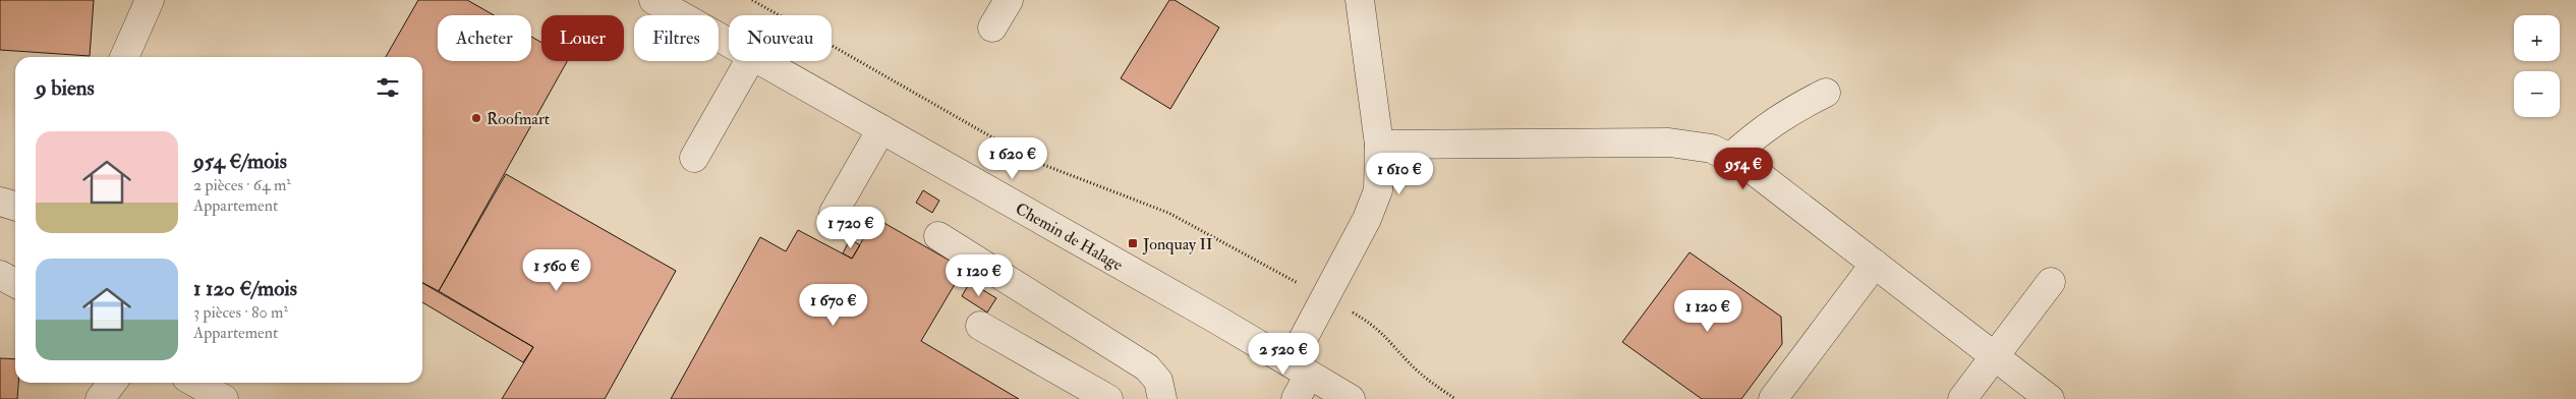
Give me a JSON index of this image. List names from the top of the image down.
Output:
{
  "streets": {
    "street": ["Chemin de Halage"]
  },
  "places": {
    "other": ["Roofmart"],
    "transit": ["Jonquay II"]
  },
  "page": {
    "map_buttons": ["+", "−"],
    "chip": [
      "Acheter",
      "Louer",
      "Filtres",
      "Nouveau"
    ],
    "heading": "9 biens",
    "list": [
      {
        "name": "954 €/mois",
        "note": "2 pièces · 64 m² · Appartement"
      },
      {
        "name": "1 120 €/mois",
        "note": "3 pièces · 80 m² · Appartement"
      }
    ],
    "price": [
      "1 620 €",
      "954 €",
      "1 610 €",
      "1 720 €",
      "1 560 €",
      "1 120 €",
      "1 670 €",
      "1 120 €",
      "2 520 €"
    ]
  }
}
